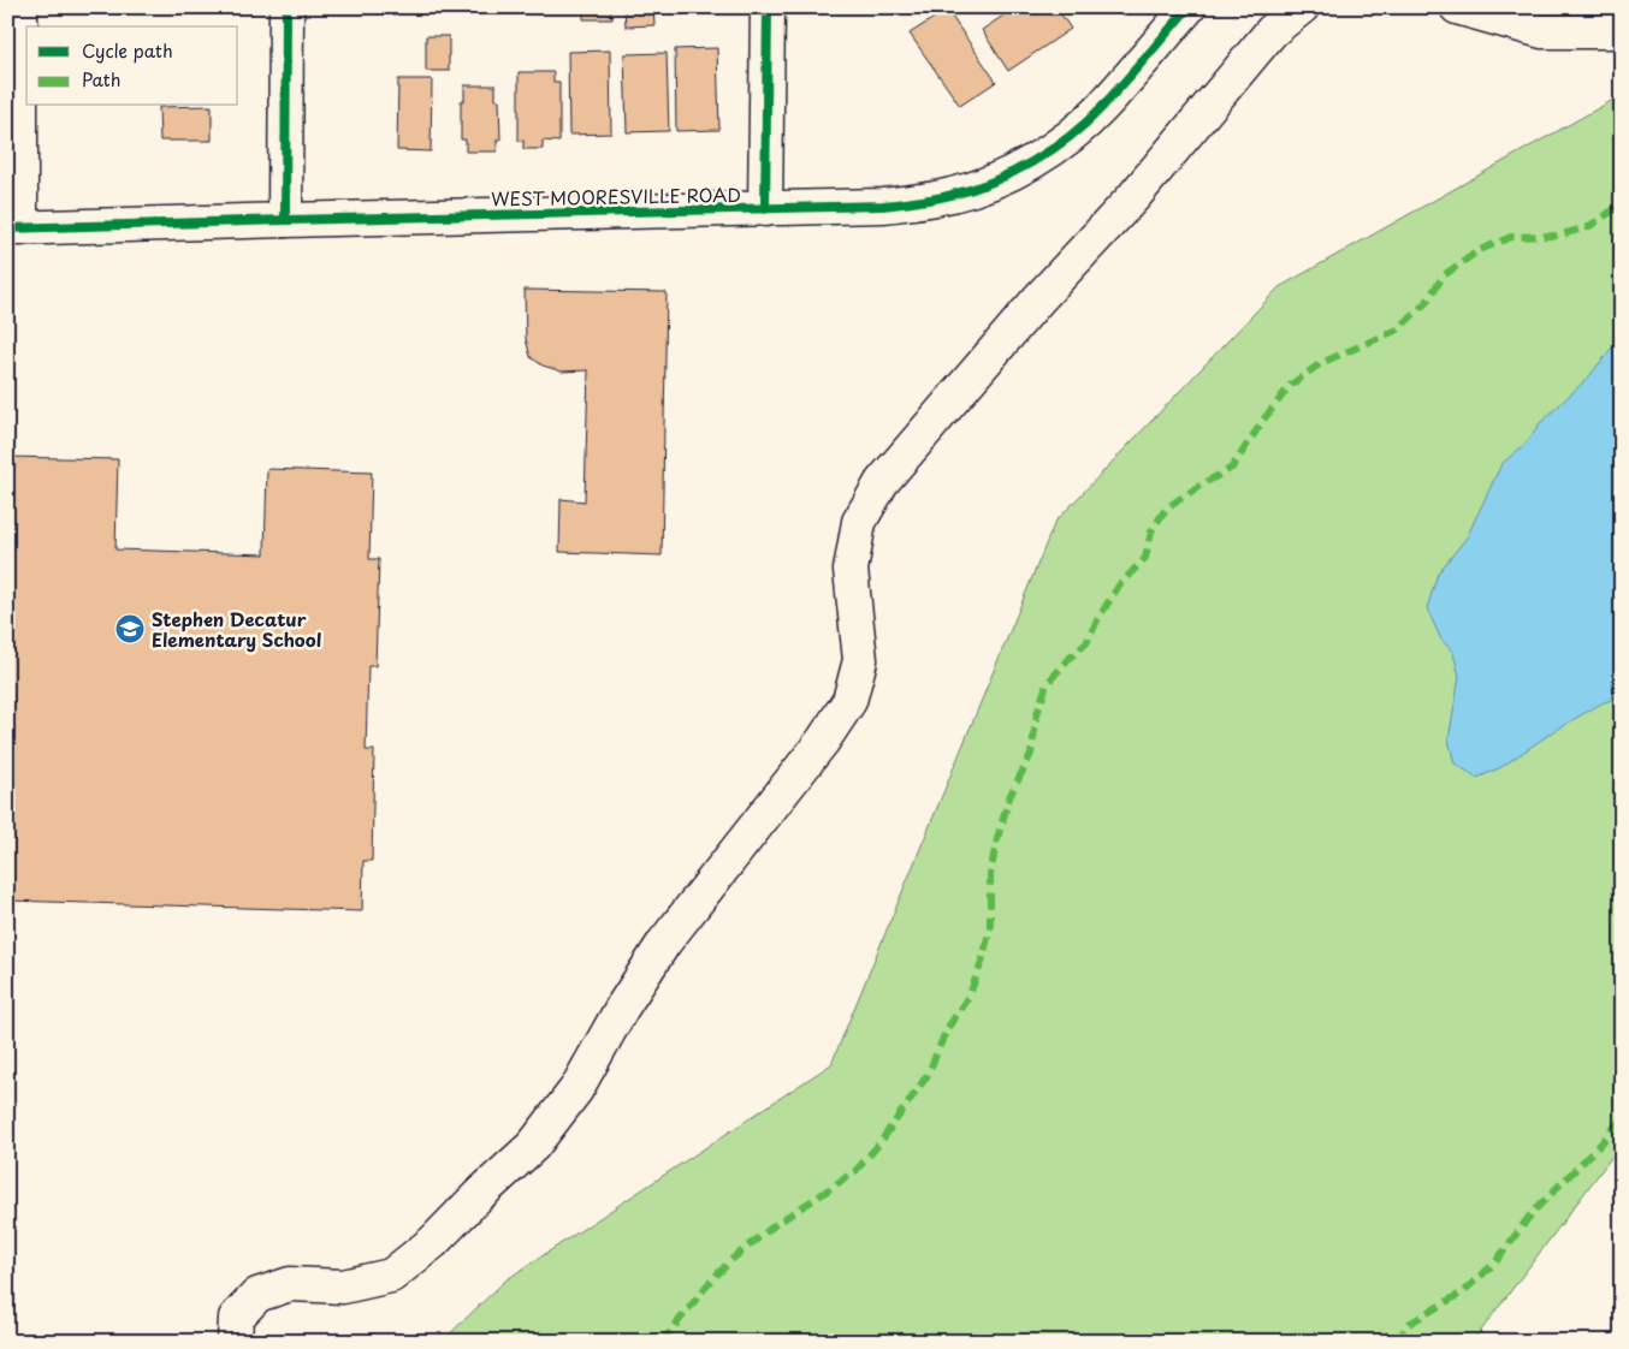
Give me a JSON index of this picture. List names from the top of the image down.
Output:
{
  "streets": {
    "main road": ["WEST MOORESVILLE ROAD"]
  },
  "places": {
    "school or university": ["Stephen Decatur Elementary School"]
  },
  "legend": ["Cycle path", "Path"]
}
